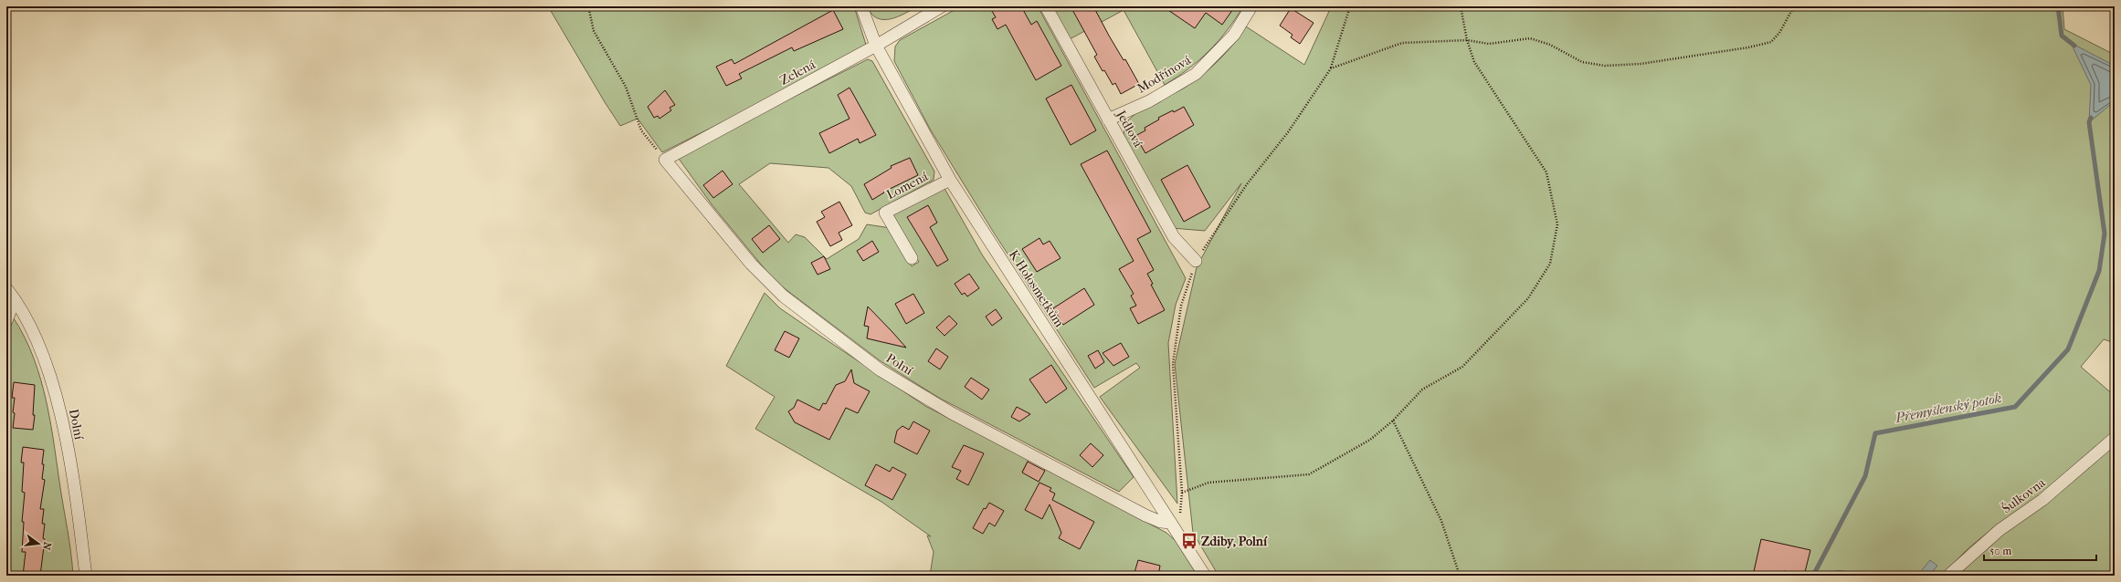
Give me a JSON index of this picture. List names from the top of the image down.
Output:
{
  "streets": {
    "street": [
      "Zelená",
      "Modřínová",
      "Jedlová",
      "Lomená",
      "K Holosmetkům",
      "Polní",
      "Dolní",
      "Šulkovna"
    ]
  },
  "crossings": [
    ["Zelená", "K Holosmetkům"],
    ["Zelená", "Polní"],
    ["Modřínová", "Jedlová"],
    ["Lomená", "K Holosmetkům"],
    ["K Holosmetkům", "Polní"]
  ],
  "water": ["Přemyšlenský potok"],
  "places": {
    "bus stop": ["Zdiby, Polní"]
  },
  "scale_bar": "50 m",
  "north": "right"
}
